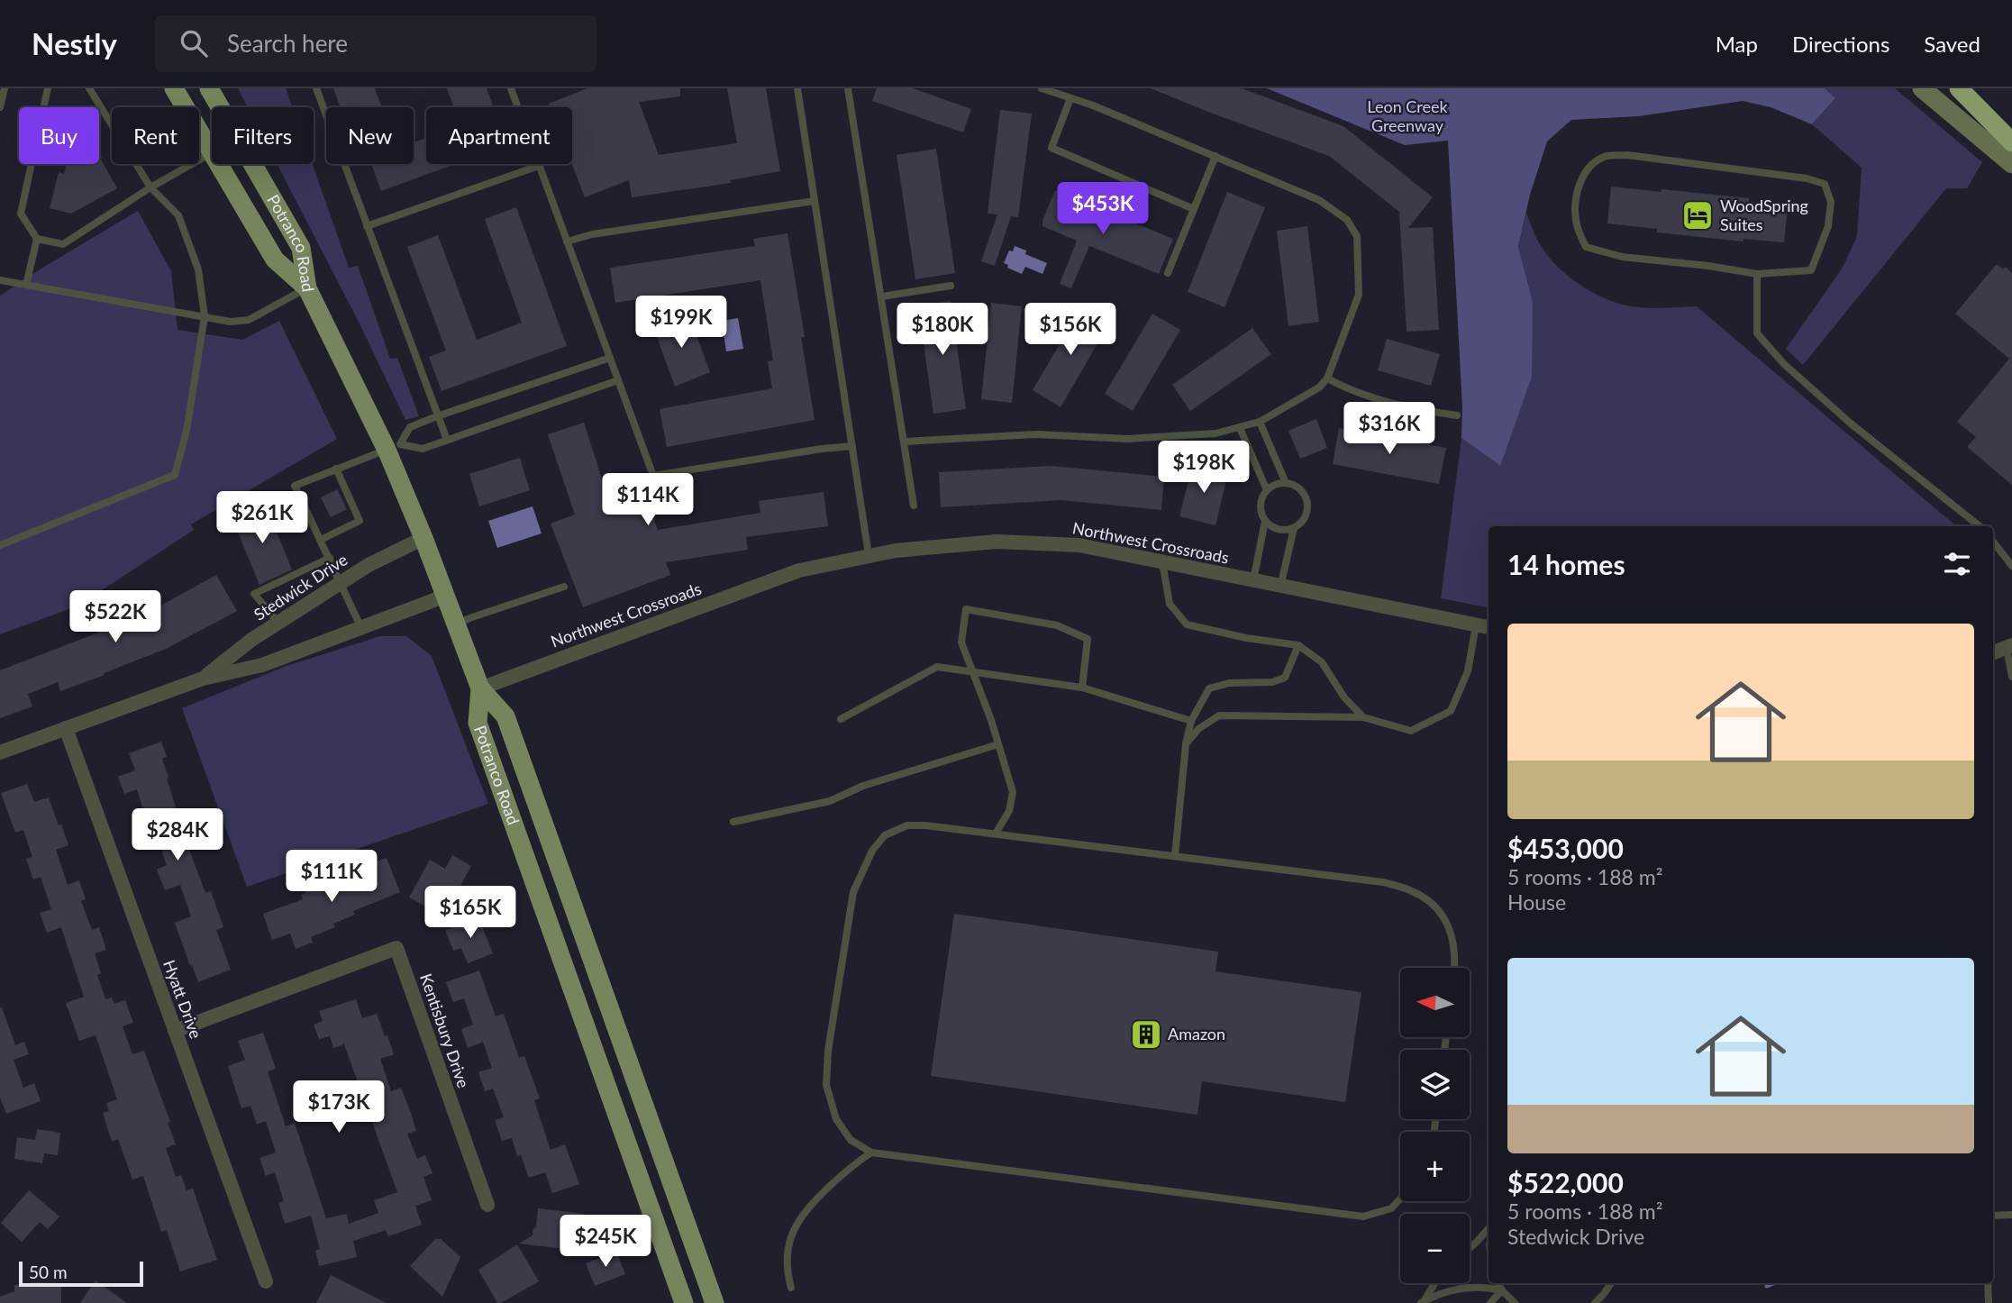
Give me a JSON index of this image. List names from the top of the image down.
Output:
{
  "streets": {
    "main road": ["Potranco Road"],
    "street": [
      "Northwest Crossroads",
      "Stedwick Drive",
      "Hyatt Drive",
      "Kentisbury Drive"
    ]
  },
  "crossings": [
    ["Potranco Road", "Northwest Crossroads"],
    ["Stedwick Drive", "Hyatt Drive"],
    ["Hyatt Drive", "Kentisbury Drive"]
  ],
  "parks": ["Leon Creek Greenway"],
  "places": {
    "hotel": ["WoodSpring Suites"],
    "building": ["Amazon"]
  },
  "scale_bar": "50 m",
  "north": "left",
  "page": {
    "header": "Nestly",
    "search": "Search here",
    "nav": ["Map", "Directions", "Saved"],
    "chip": [
      "Buy",
      "Rent",
      "Filters",
      "New",
      "Apartment"
    ],
    "price": [
      "$453K",
      "$199K",
      "$180K",
      "$156K",
      "$316K",
      "$198K",
      "$114K",
      "$261K",
      "$522K",
      "$284K",
      "$111K",
      "$165K",
      "$173K",
      "$245K"
    ],
    "heading": "14 homes",
    "list": [
      {
        "name": "$453,000",
        "note": "5 rooms · 188 m² · House"
      },
      {
        "name": "$522,000",
        "note": "5 rooms · 188 m² · Stedwick Drive"
      }
    ],
    "map_buttons": ["+", "−"],
    "scale": "50 m"
  }
}
